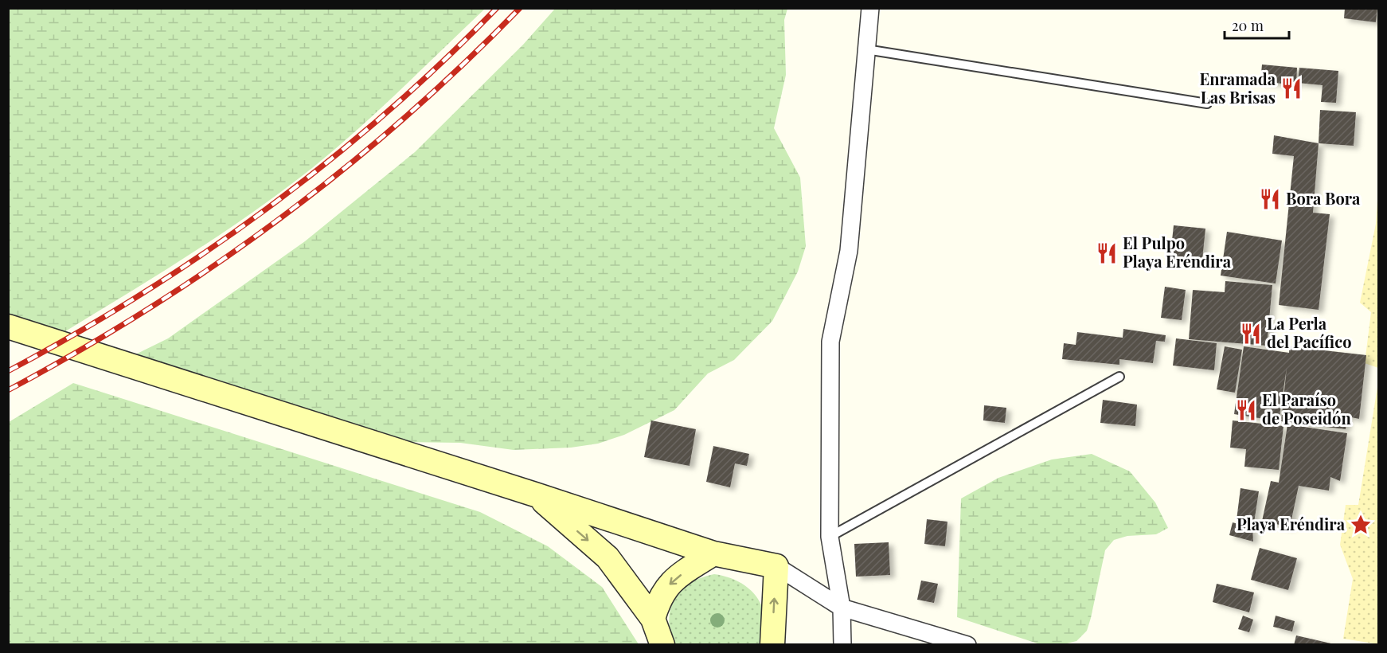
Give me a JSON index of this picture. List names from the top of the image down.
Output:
{
  "places": {
    "restaurant": [
      "Enramada Las Brisas",
      "Bora Bora",
      "El Pulpo Playa Eréndira",
      "La Perla del Pacífico",
      "El Paraíso de Poseidón"
    ],
    "place": ["Playa Eréndira"]
  },
  "scale_bar": "20 m"
}
